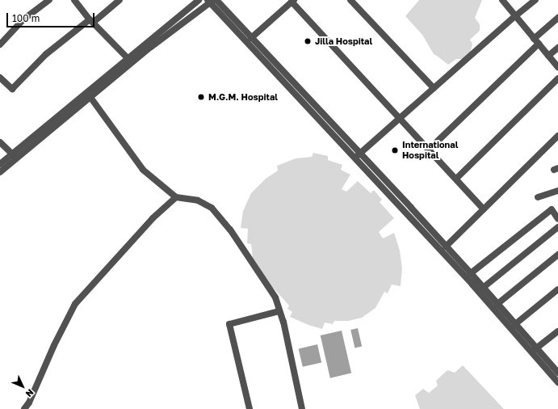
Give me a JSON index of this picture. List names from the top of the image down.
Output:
{
  "places": ["Jilla Hospital", "M.G.M. Hospital", "International Hospital"],
  "scale_bar": "100 m",
  "north": "bottom right"
}
